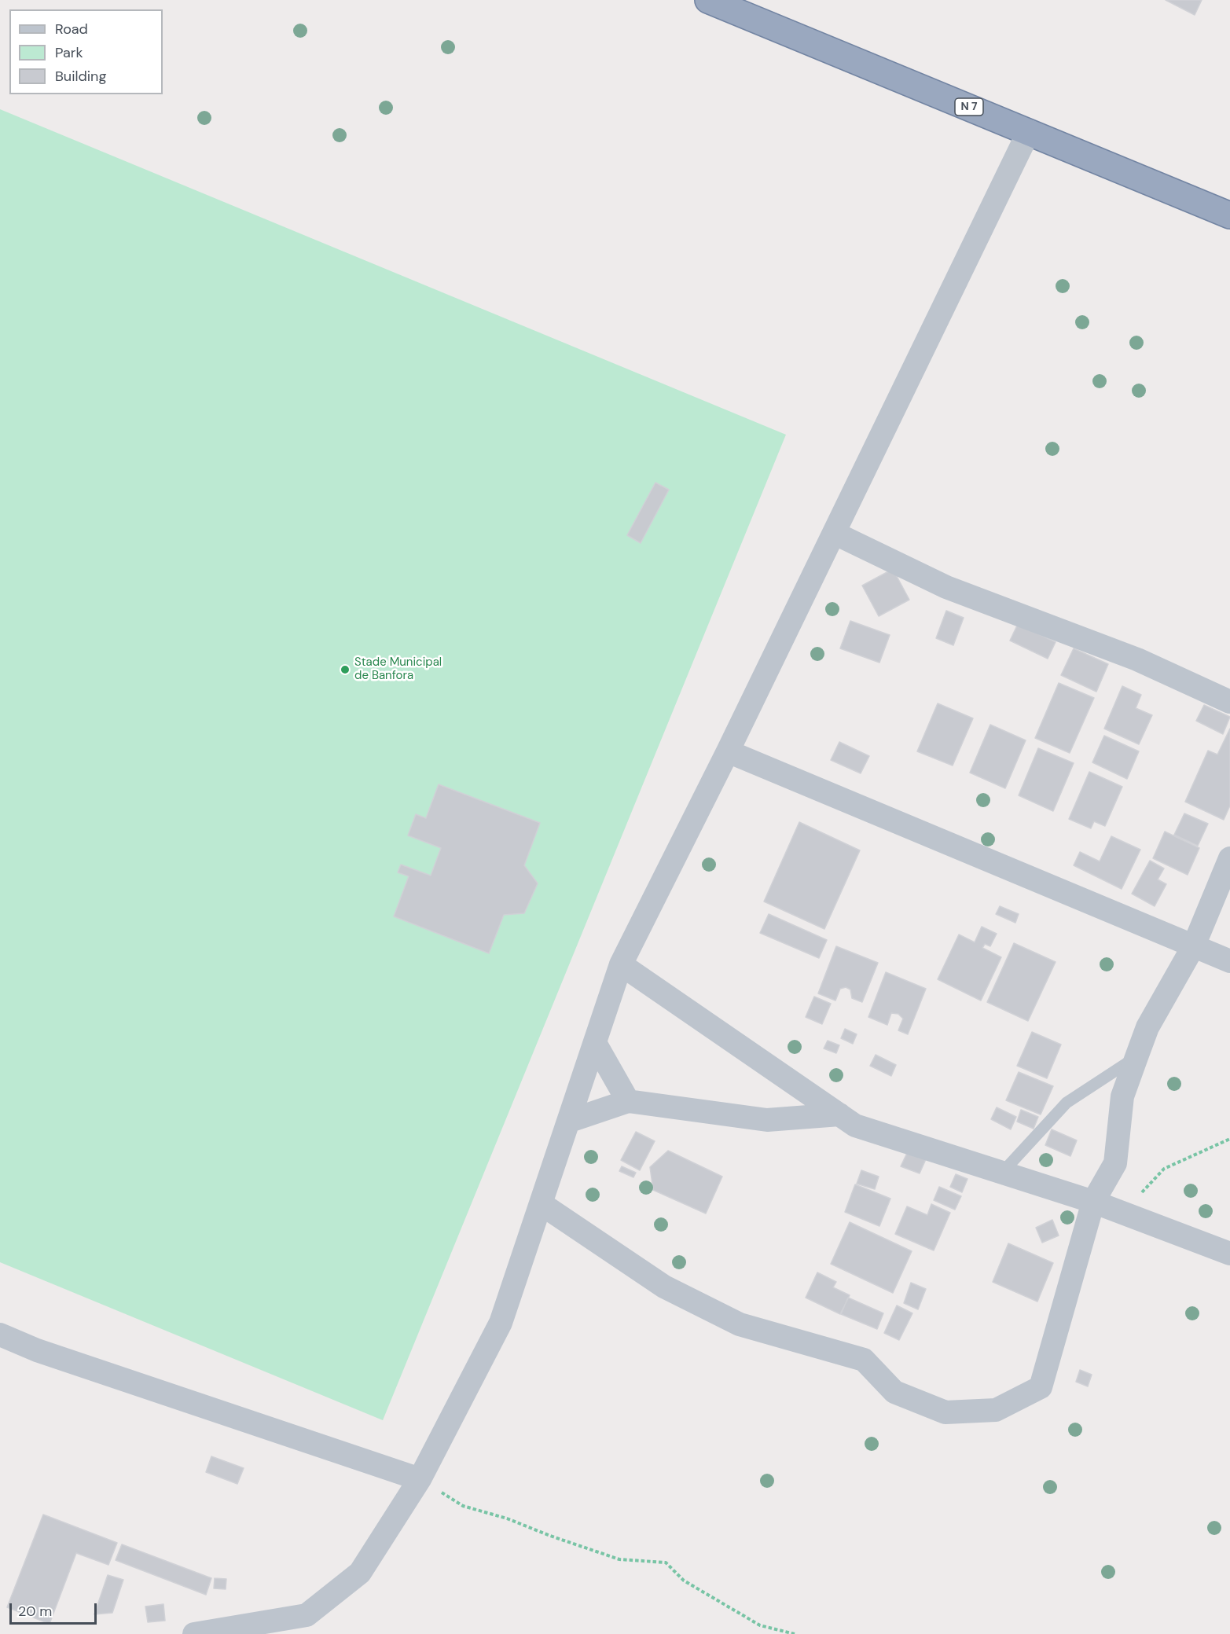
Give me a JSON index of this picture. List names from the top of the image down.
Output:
{
  "streets": {
    "highway": ["N 7"]
  },
  "places": ["Stade Municipal de Banfora"],
  "legend": ["Road", "Park", "Building"],
  "scale_bar": "20 m"
}
